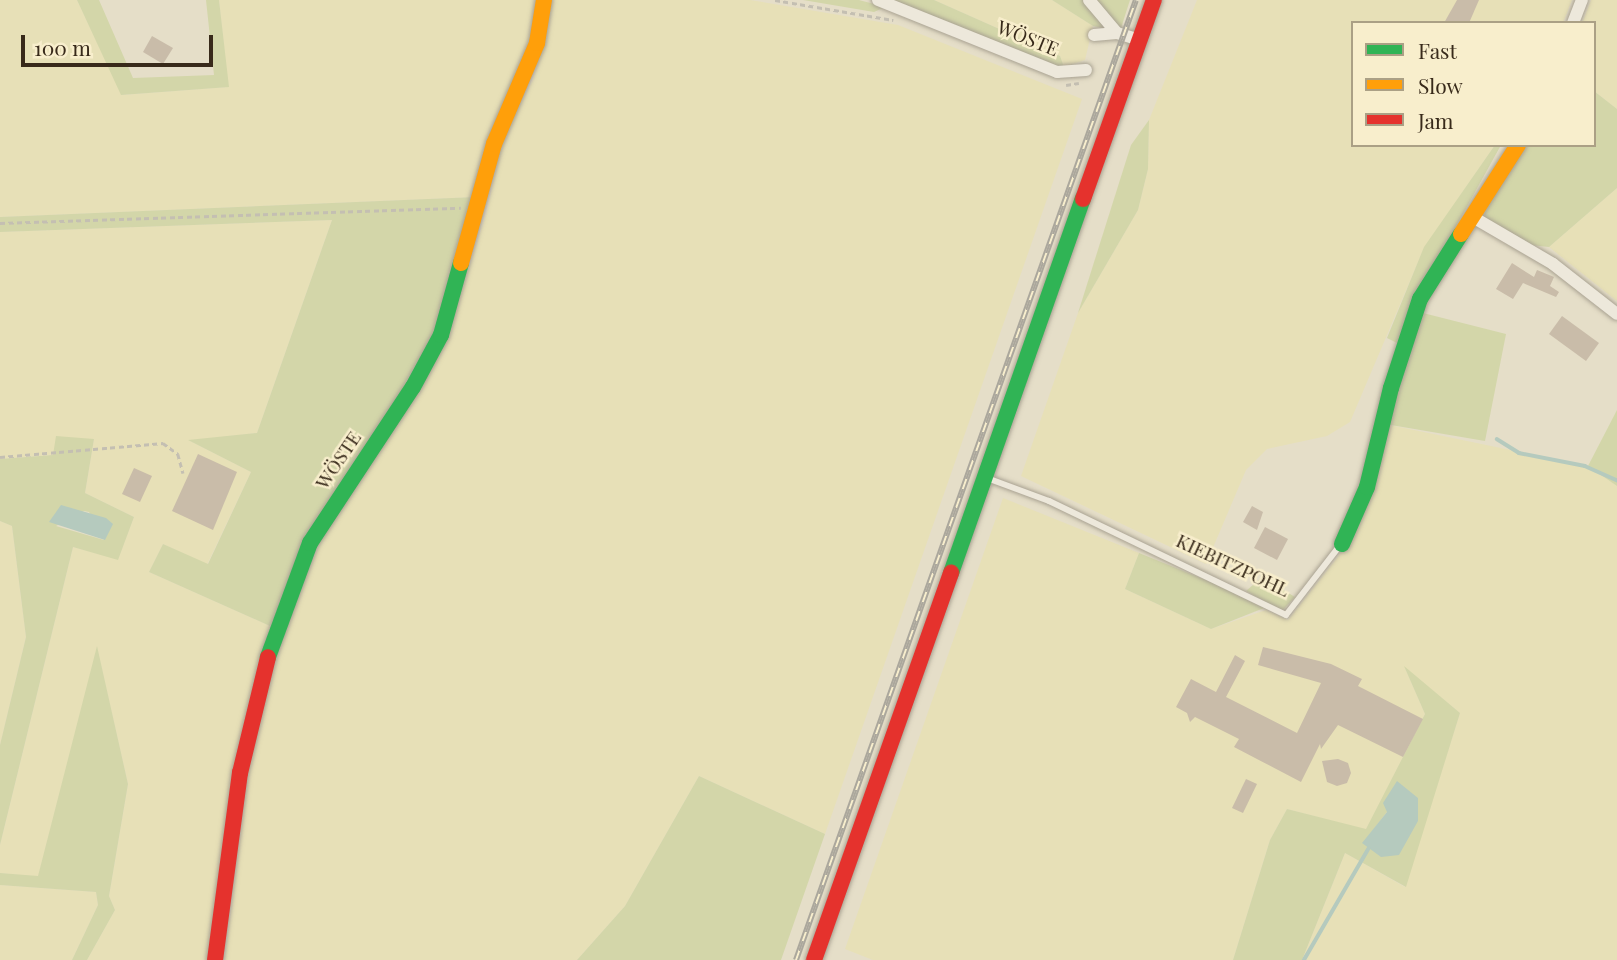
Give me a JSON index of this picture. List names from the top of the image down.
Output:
{
  "streets": {
    "street": ["WÖSTE", "KIEBITZPOHL"]
  },
  "legend": ["Fast", "Slow", "Jam"],
  "scale_bar": "100 m"
}
